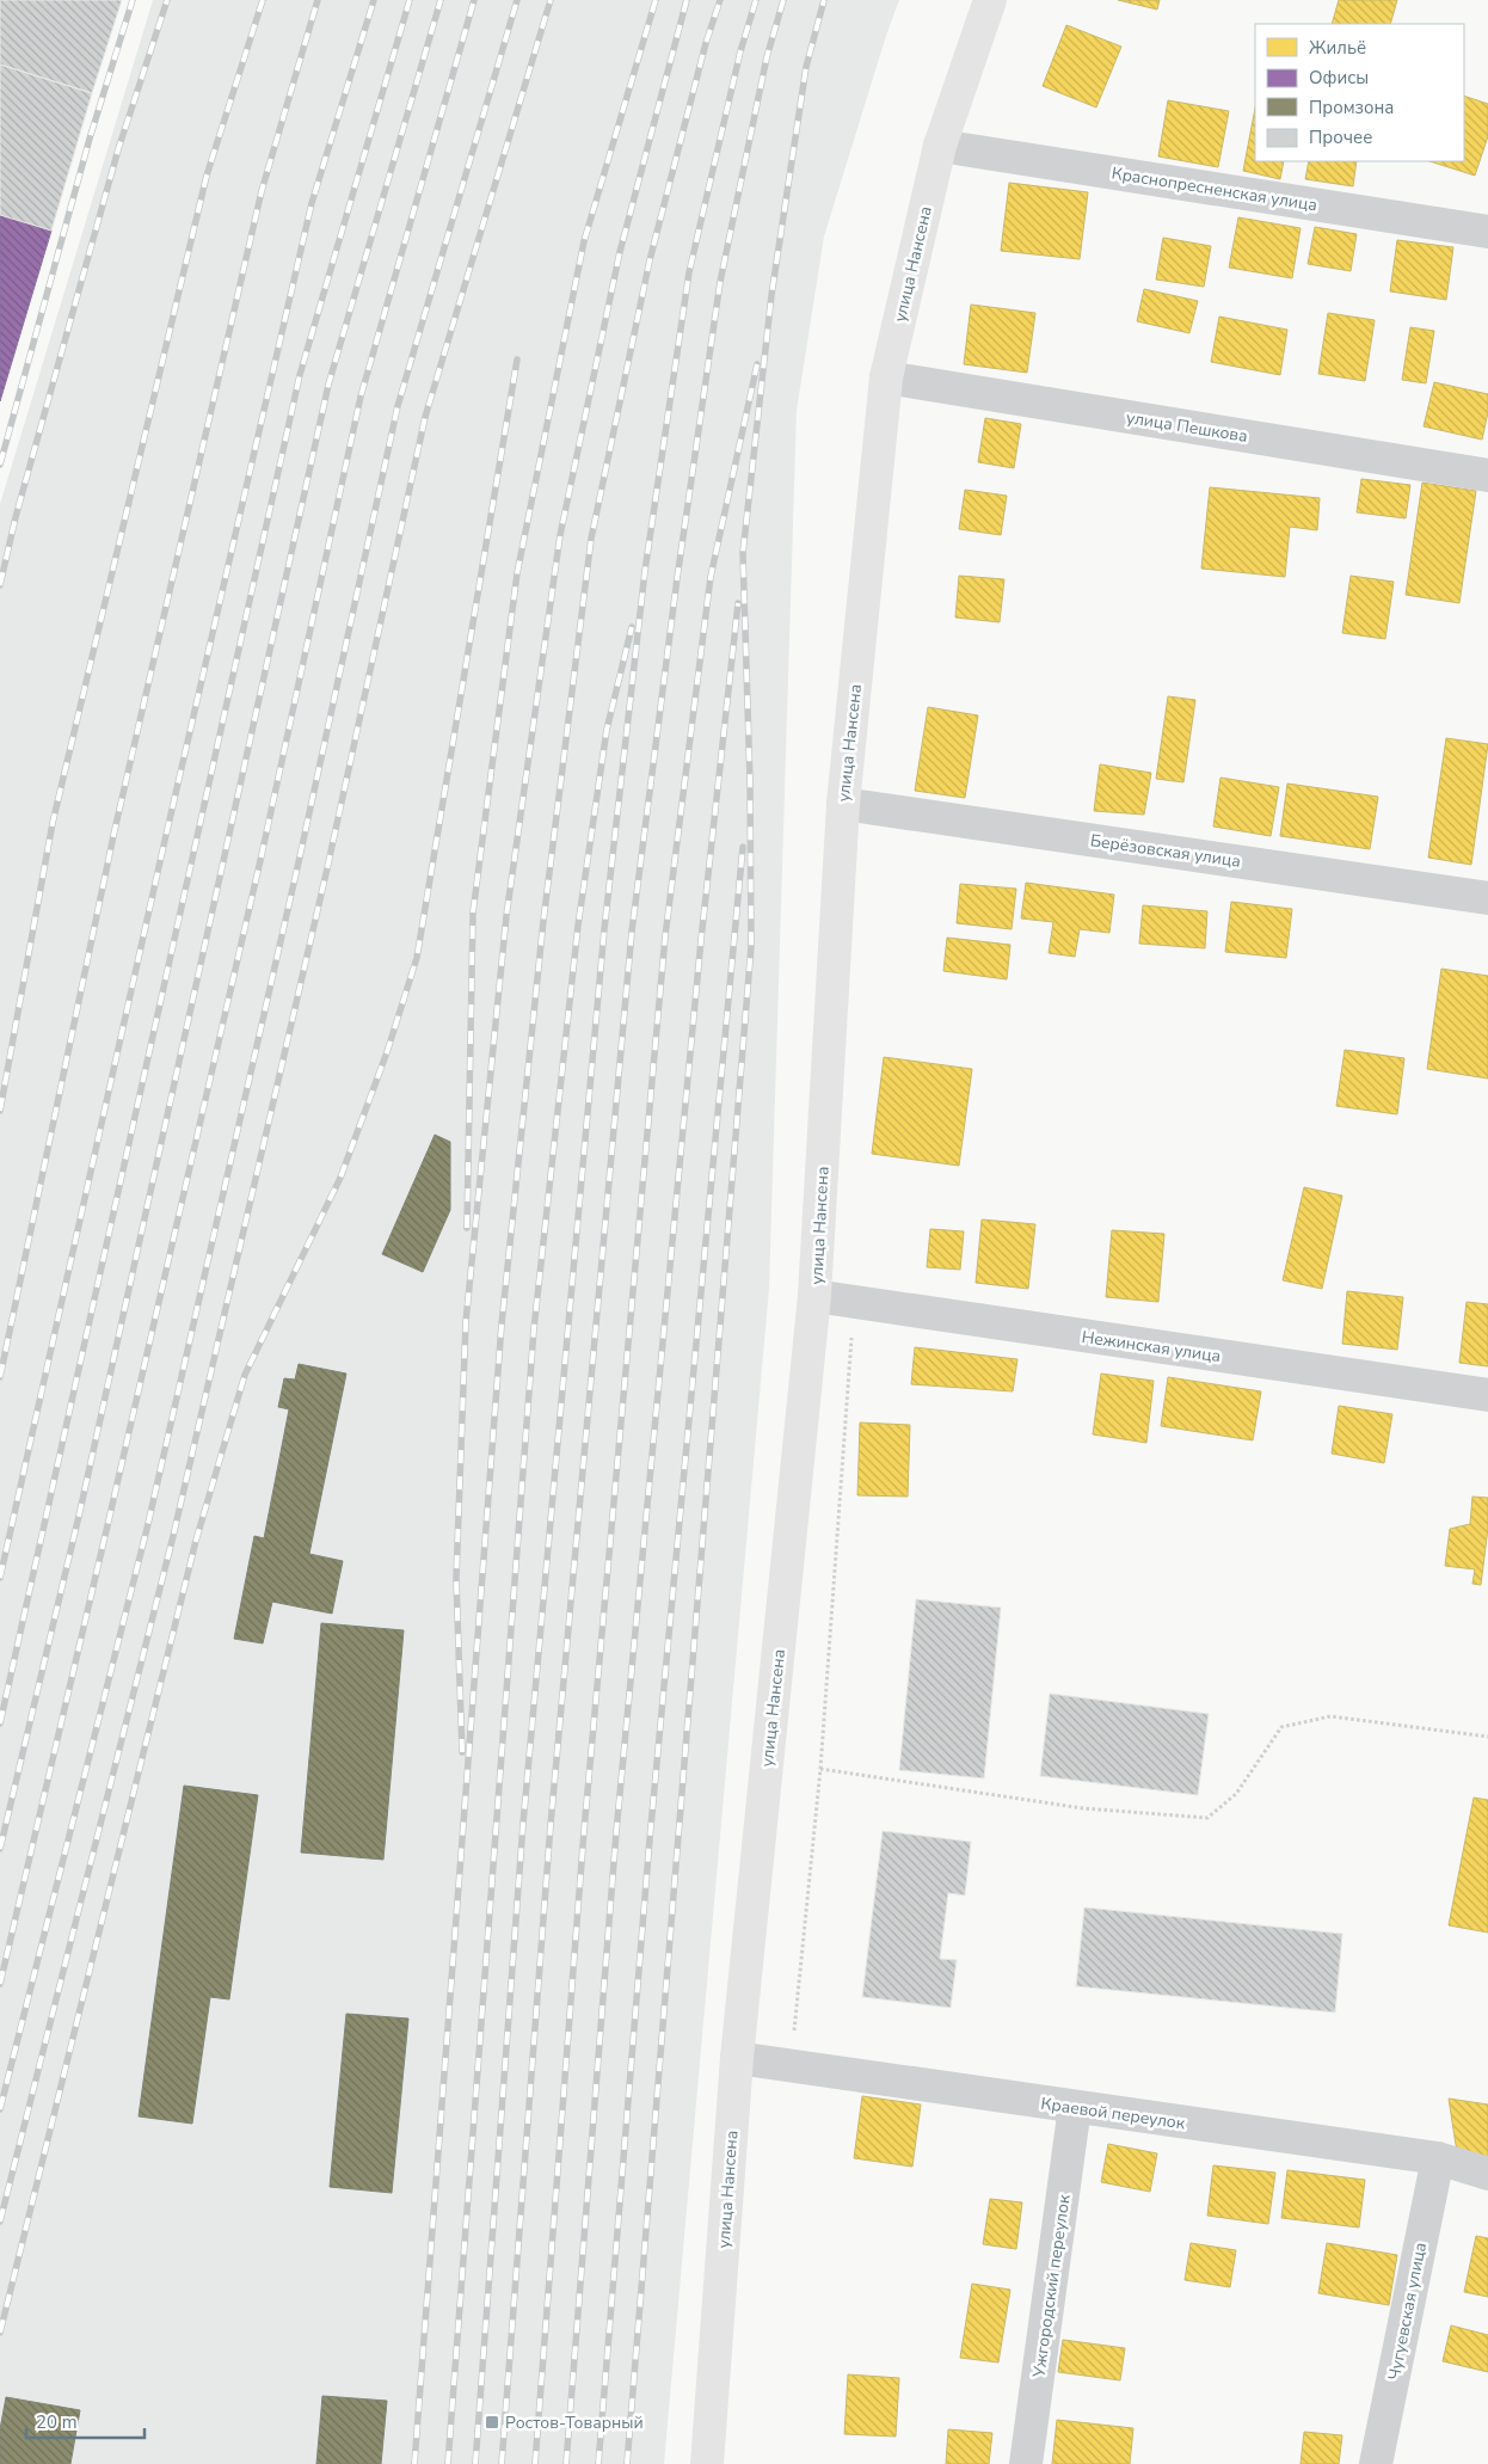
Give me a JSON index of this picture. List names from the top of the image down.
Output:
{
  "streets": {
    "main road": ["улица Нансена"],
    "street": [
      "Краснопресненская улица",
      "улица Пешкова",
      "Берёзовская улица",
      "Нежинская улица",
      "Краевой переулок",
      "Ужгородский переулок",
      "Чугуевская улица"
    ]
  },
  "crossings": [
    ["Краснопресненская улица", "улица Нансена"],
    ["улица Нансена", "улица Пешкова"],
    ["улица Нансена", "Берёзовская улица"],
    ["улица Нансена", "Нежинская улица"],
    ["улица Нансена", "Краевой переулок"],
    ["Краевой переулок", "Ужгородский переулок"],
    ["Краевой переулок", "Чугуевская улица"]
  ],
  "places": {
    "transit": ["Ростов-Товарный"]
  },
  "legend": [
    "Жильё",
    "Офисы",
    "Промзона",
    "Прочее"
  ],
  "scale_bar": "20 m"
}
